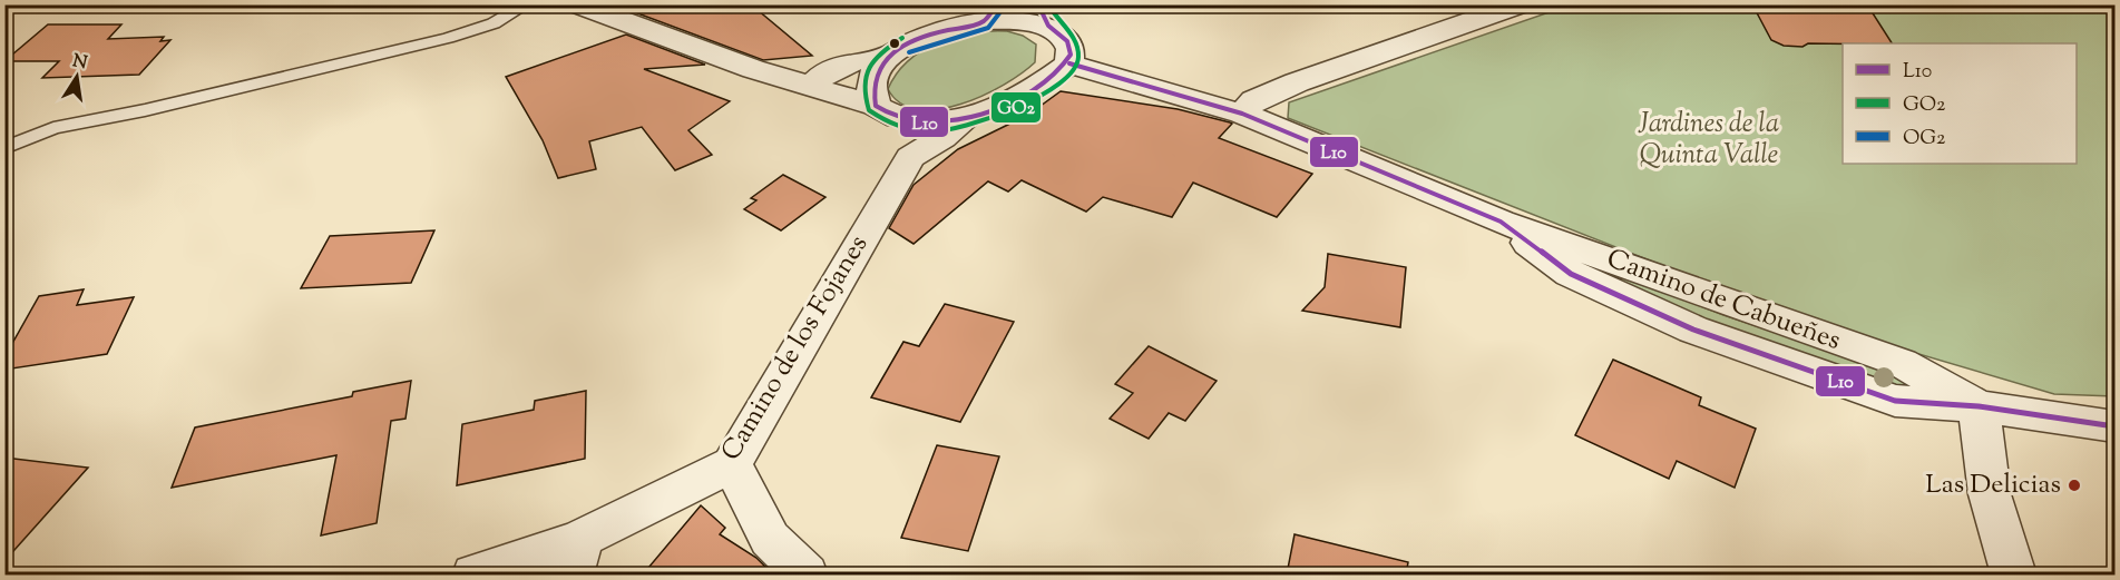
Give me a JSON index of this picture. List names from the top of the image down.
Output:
{
  "streets": {
    "street": ["Camino de Cabueñes", "Camino de los Fojanes"]
  },
  "parks": ["Jardines de la Quinta Valle"],
  "places": ["Las Delicias"],
  "lines": ["transit line L10", "transit line GO2", "transit line OG2"],
  "legend": ["L10", "GO2", "OG2"],
  "north": "top"
}
